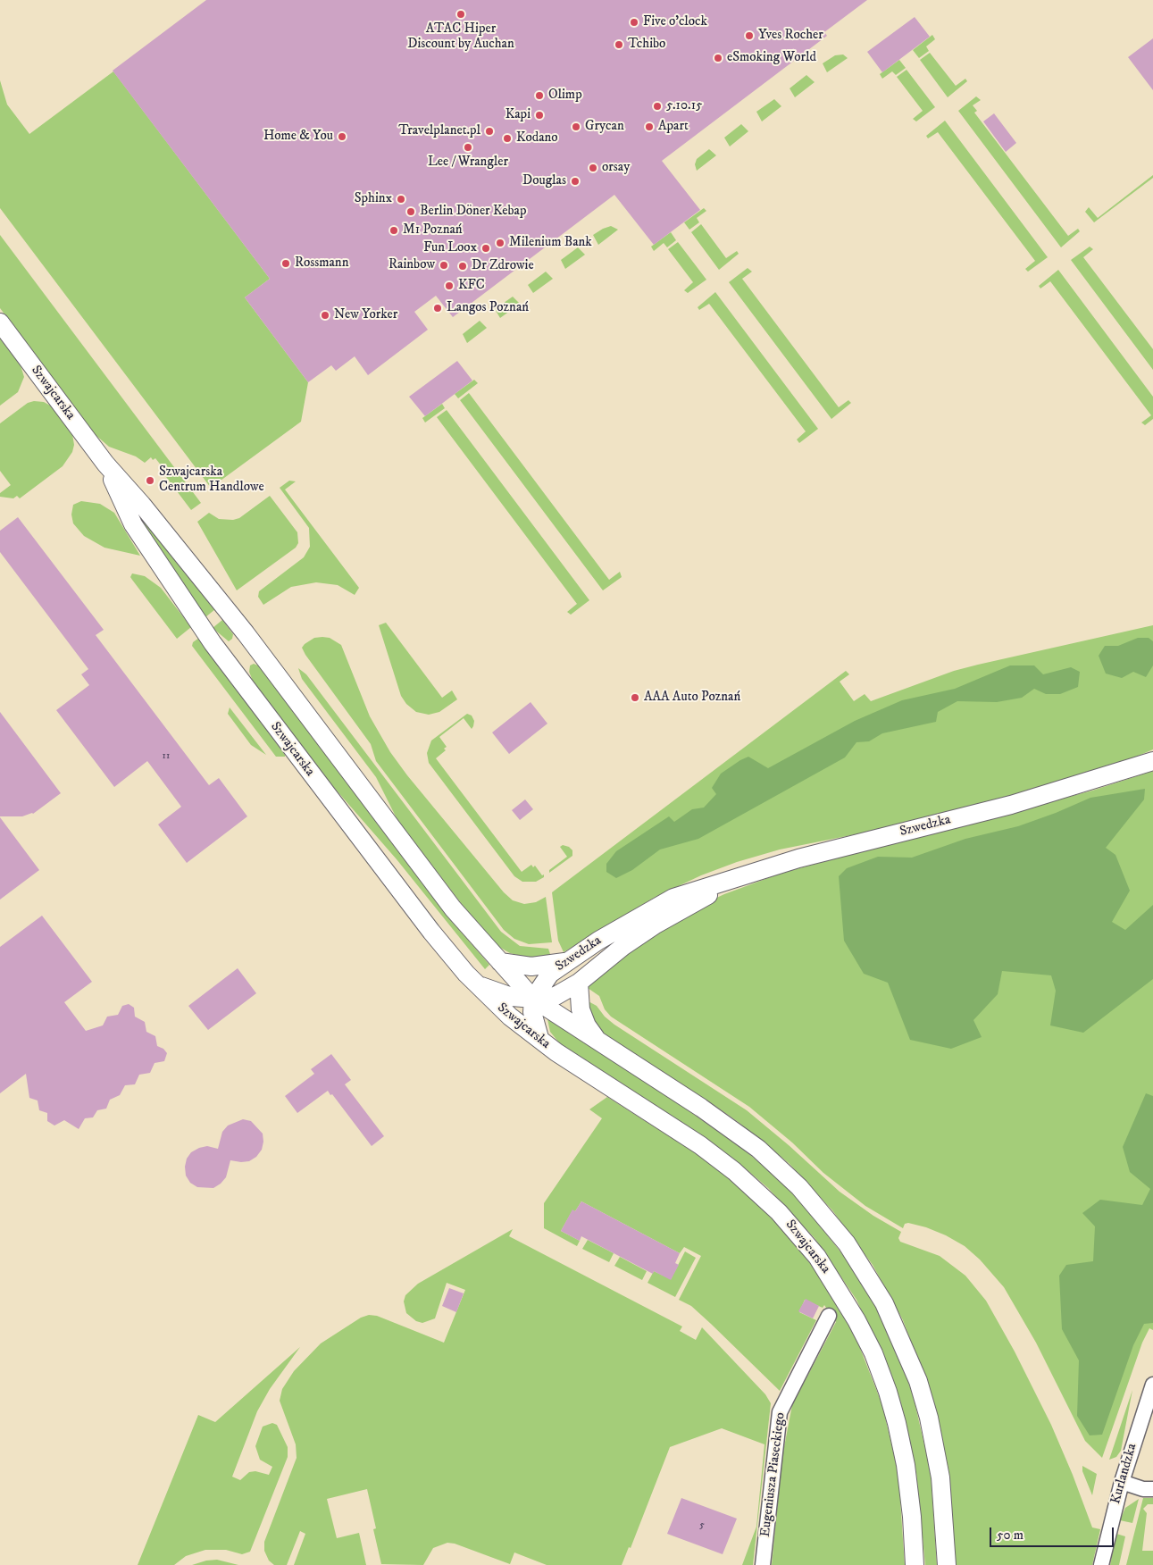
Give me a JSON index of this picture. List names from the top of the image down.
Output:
{
  "streets": {
    "street": [
      "Szwajcarska",
      "Szwedzka",
      "Kurlandzka",
      "Eugeniusza Piaseckiego"
    ]
  },
  "crossings": [
    ["Szwajcarska", "Szwedzka"]
  ],
  "places": [
    "ATAC Hiper Discount by Auchan",
    "Five o'clock",
    "Yves Rocher",
    "Tchibo",
    "eSmoking World",
    "Olimp",
    "5.10.15",
    "Kapi",
    "Grycan",
    "Apart",
    "Travelplanet.pl",
    "Home & You",
    "Kodano",
    "Lee / Wrangler",
    "orsay",
    "Douglas",
    "Sphinx",
    "Berlin Döner Kebap",
    "M1 Poznań",
    "Milenium Bank",
    "Fun Loox",
    "Rossmann",
    "Rainbow",
    "Dr Zdrowie",
    "KFC",
    "Langos Poznań",
    "New Yorker",
    "Szwajcarska Centrum Handlowe",
    "AAA Auto Poznań"
  ],
  "house_numbers": ["11", "5"],
  "scale_bar": "50 m"
}
